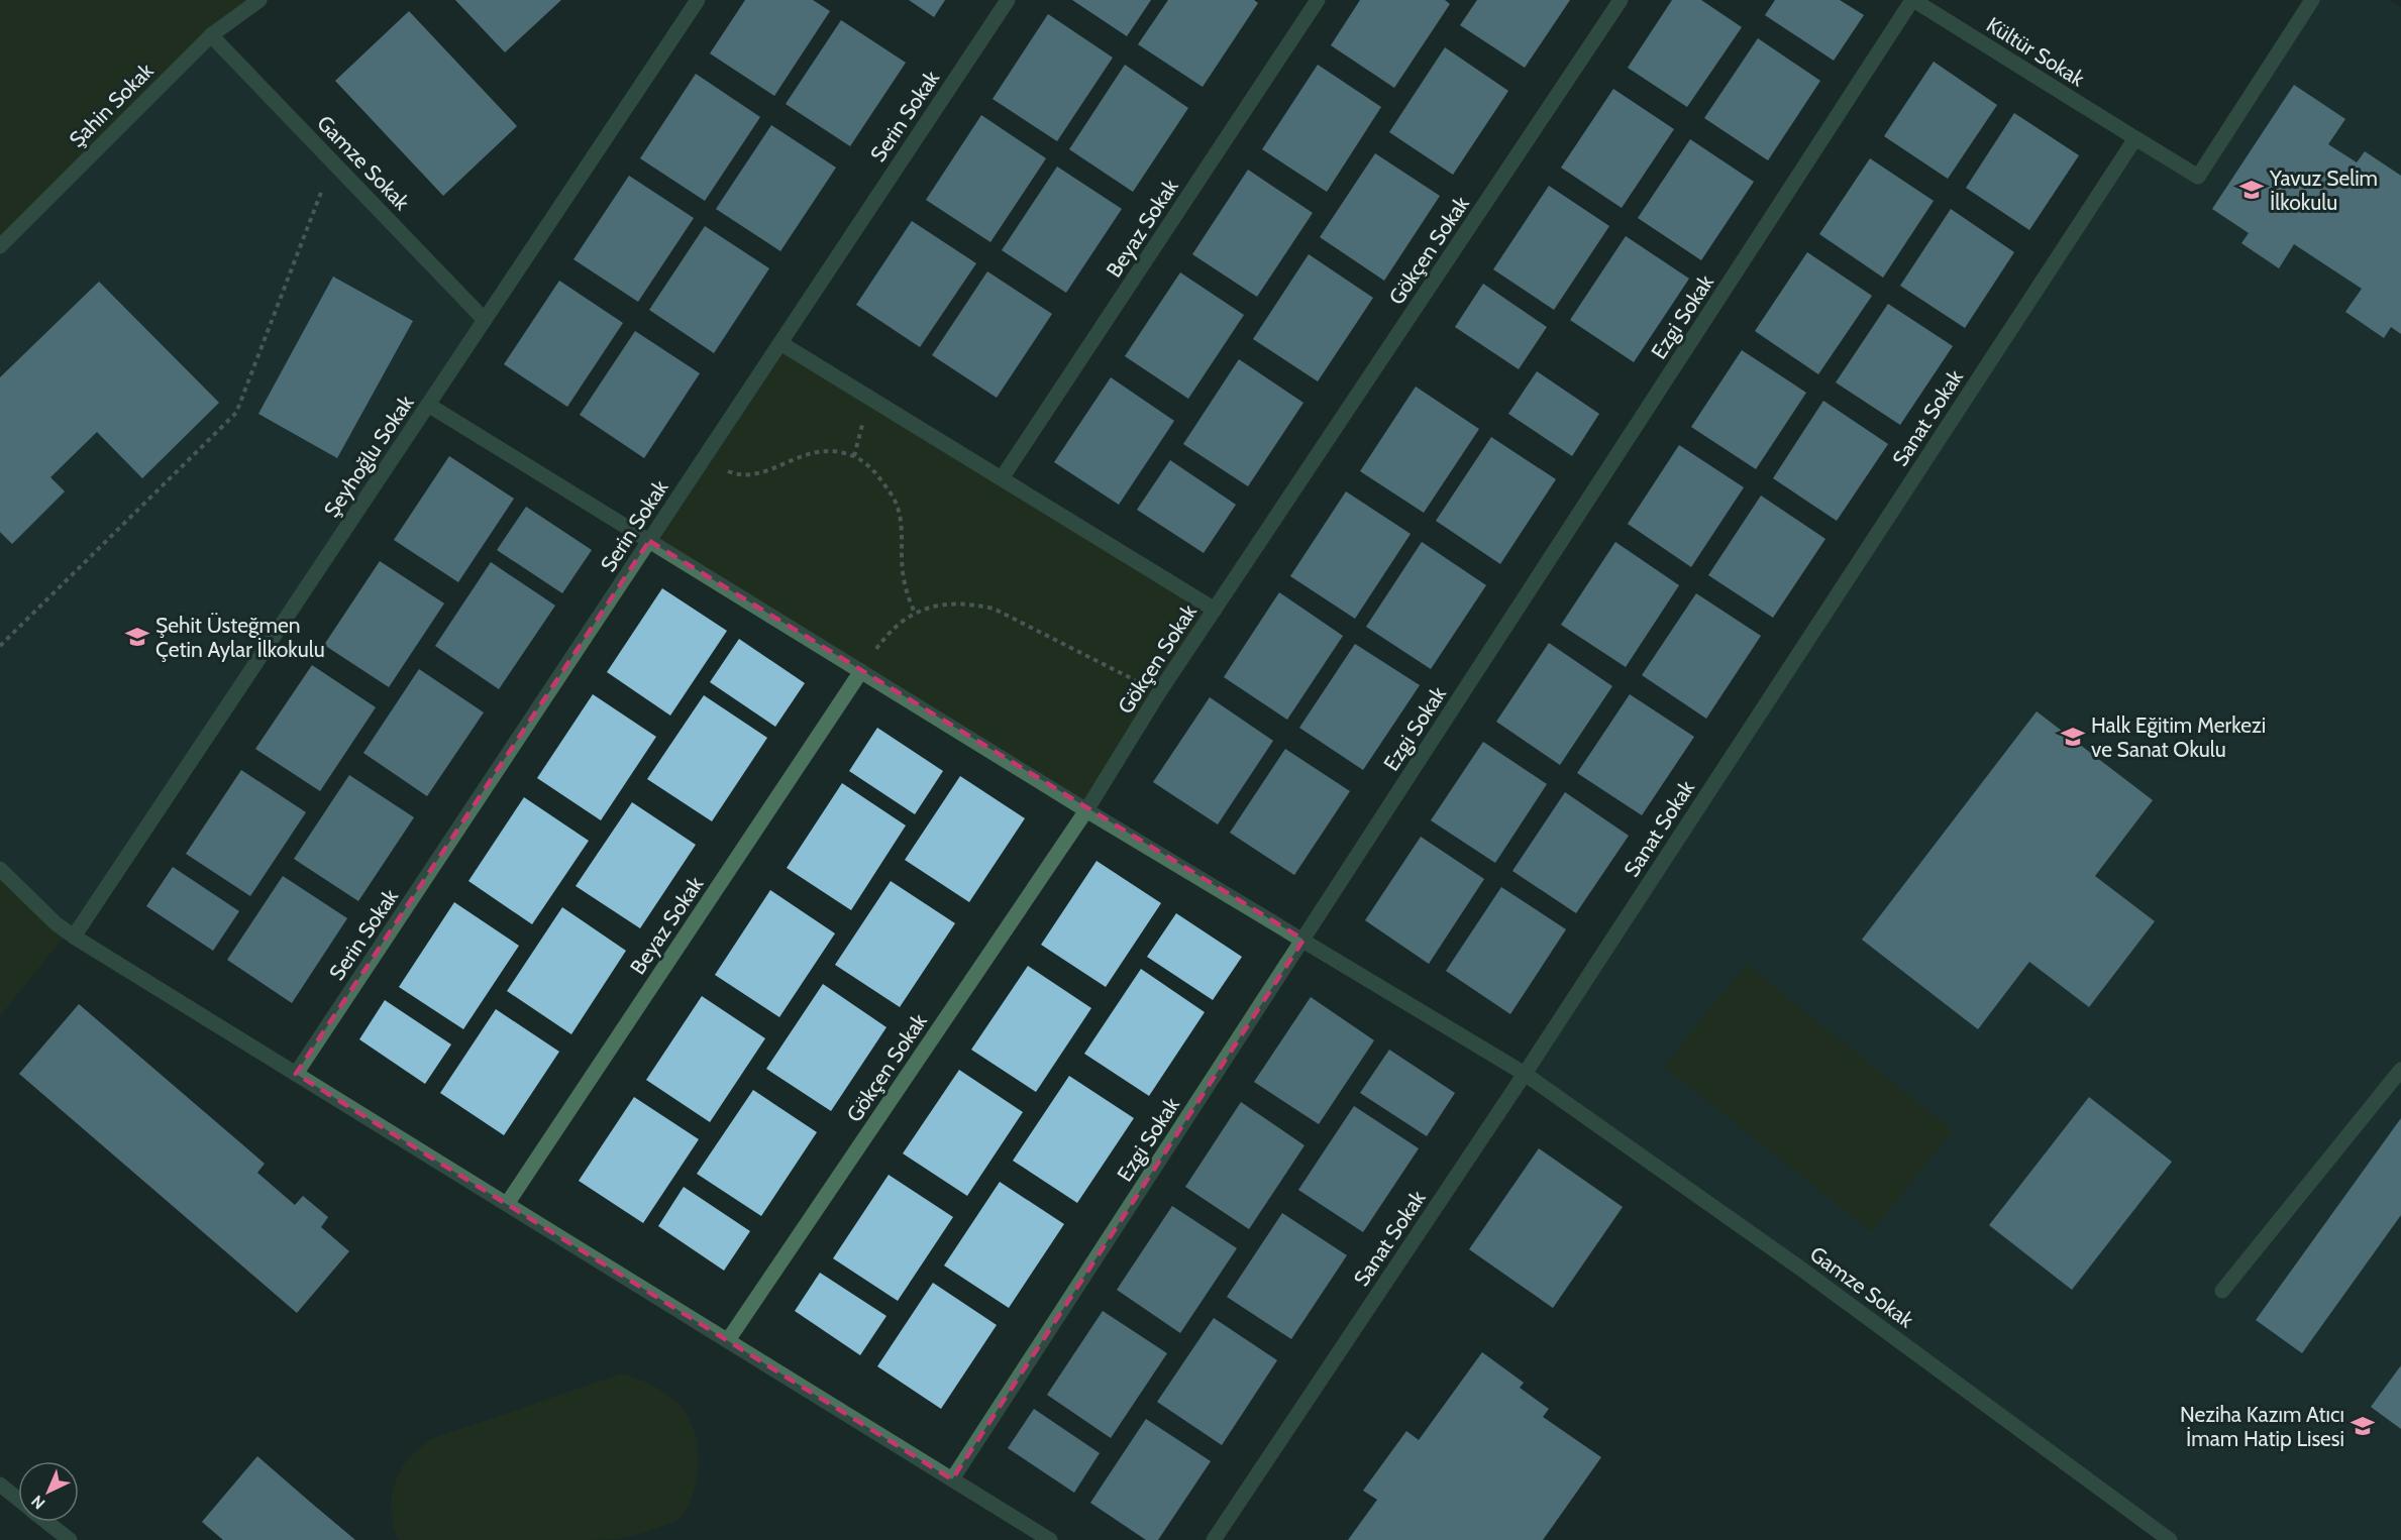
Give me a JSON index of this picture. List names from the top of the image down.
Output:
{
  "streets": {
    "street": [
      "Kültür Sokak",
      "Şahin Sokak",
      "Serin Sokak",
      "Gamze Sokak",
      "Beyaz Sokak",
      "Gökçen Sokak",
      "Ezgi Sokak",
      "Sanat Sokak",
      "Şeyhoğlu Sokak"
    ]
  },
  "crossings": [
    ["Kültür Sokak", "Ezgi Sokak"],
    ["Kültür Sokak", "Sanat Sokak"],
    ["Şahin Sokak", "Gamze Sokak"],
    ["Serin Sokak", "Gamze Sokak"],
    ["Gamze Sokak", "Beyaz Sokak"],
    ["Gamze Sokak", "Gökçen Sokak"],
    ["Gamze Sokak", "Ezgi Sokak"],
    ["Gamze Sokak", "Sanat Sokak"],
    ["Gamze Sokak", "Şeyhoğlu Sokak"]
  ],
  "places": {
    "school or university": [
      "Yavuz Selim İlkokulu",
      "Şehit Üsteğmen Çetin Aylar İlkokulu",
      "Halk Eğitim Merkezi ve Sanat Okulu",
      "Neziha Kazım Atıcı İmam Hatip Lisesi"
    ]
  },
  "north": "bottom left"
}
